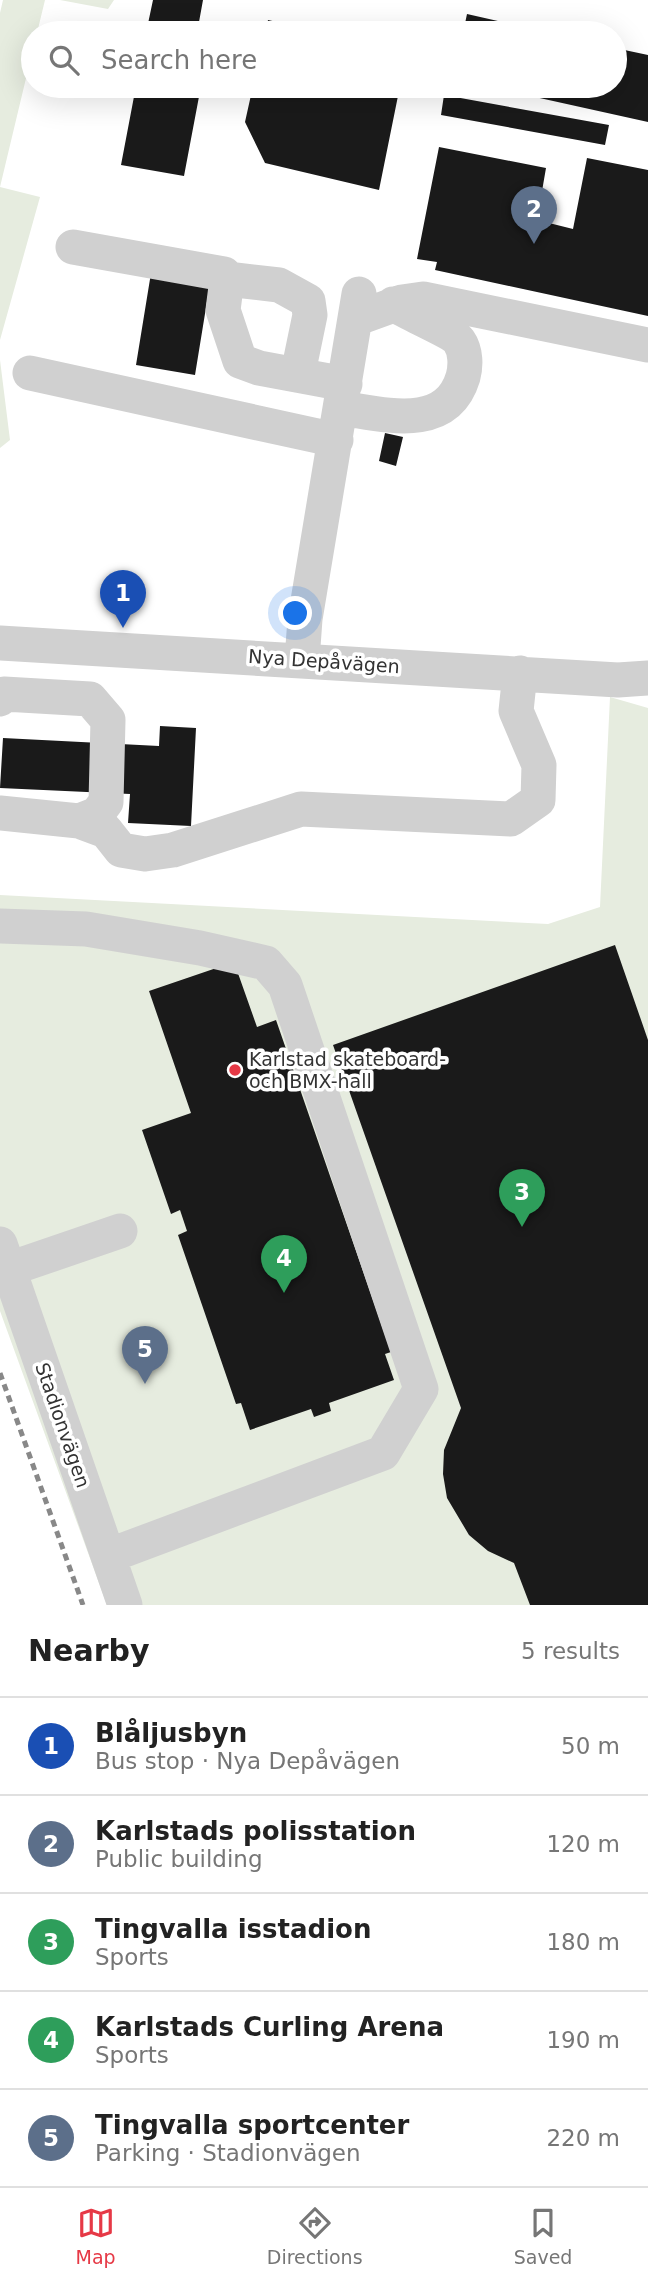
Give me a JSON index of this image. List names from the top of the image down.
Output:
{
  "streets": {
    "street": ["Nya Depåvägen", "Stadionvägen"]
  },
  "places": ["Karlstad skateboard- och BMX-hall"],
  "page": {
    "search": "Search here",
    "pins": [
      "2",
      "1",
      "3",
      "4",
      "5"
    ],
    "heading": ["Nearby", "5 results"],
    "list": [
      {
        "mark": "1",
        "name": "Blåljusbyn",
        "note": "Bus stop · Nya Depåvägen",
        "value": "50 m"
      },
      {
        "mark": "2",
        "name": "Karlstads polisstation",
        "note": "Public building",
        "value": "120 m"
      },
      {
        "mark": "3",
        "name": "Tingvalla isstadion",
        "note": "Sports",
        "value": "180 m"
      },
      {
        "mark": "4",
        "name": "Karlstads Curling Arena",
        "note": "Sports",
        "value": "190 m"
      },
      {
        "mark": "5",
        "name": "Tingvalla sportcenter",
        "note": "Parking · Stadionvägen",
        "value": "220 m"
      }
    ],
    "nav": ["Map", "Directions", "Saved"]
  }
}
